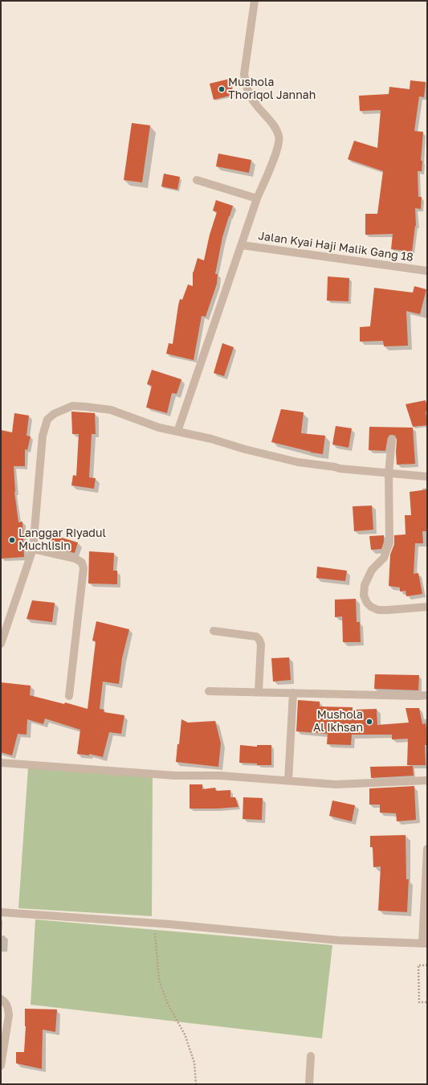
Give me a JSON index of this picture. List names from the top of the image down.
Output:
{
  "streets": {
    "street": ["Jalan Kyai Haji Malik Gang 18"]
  },
  "places": ["Mushola Thoriqol Jannah", "Langgar Riyadul Muchlisin", "Mushola Al Ikhsan"]
}
